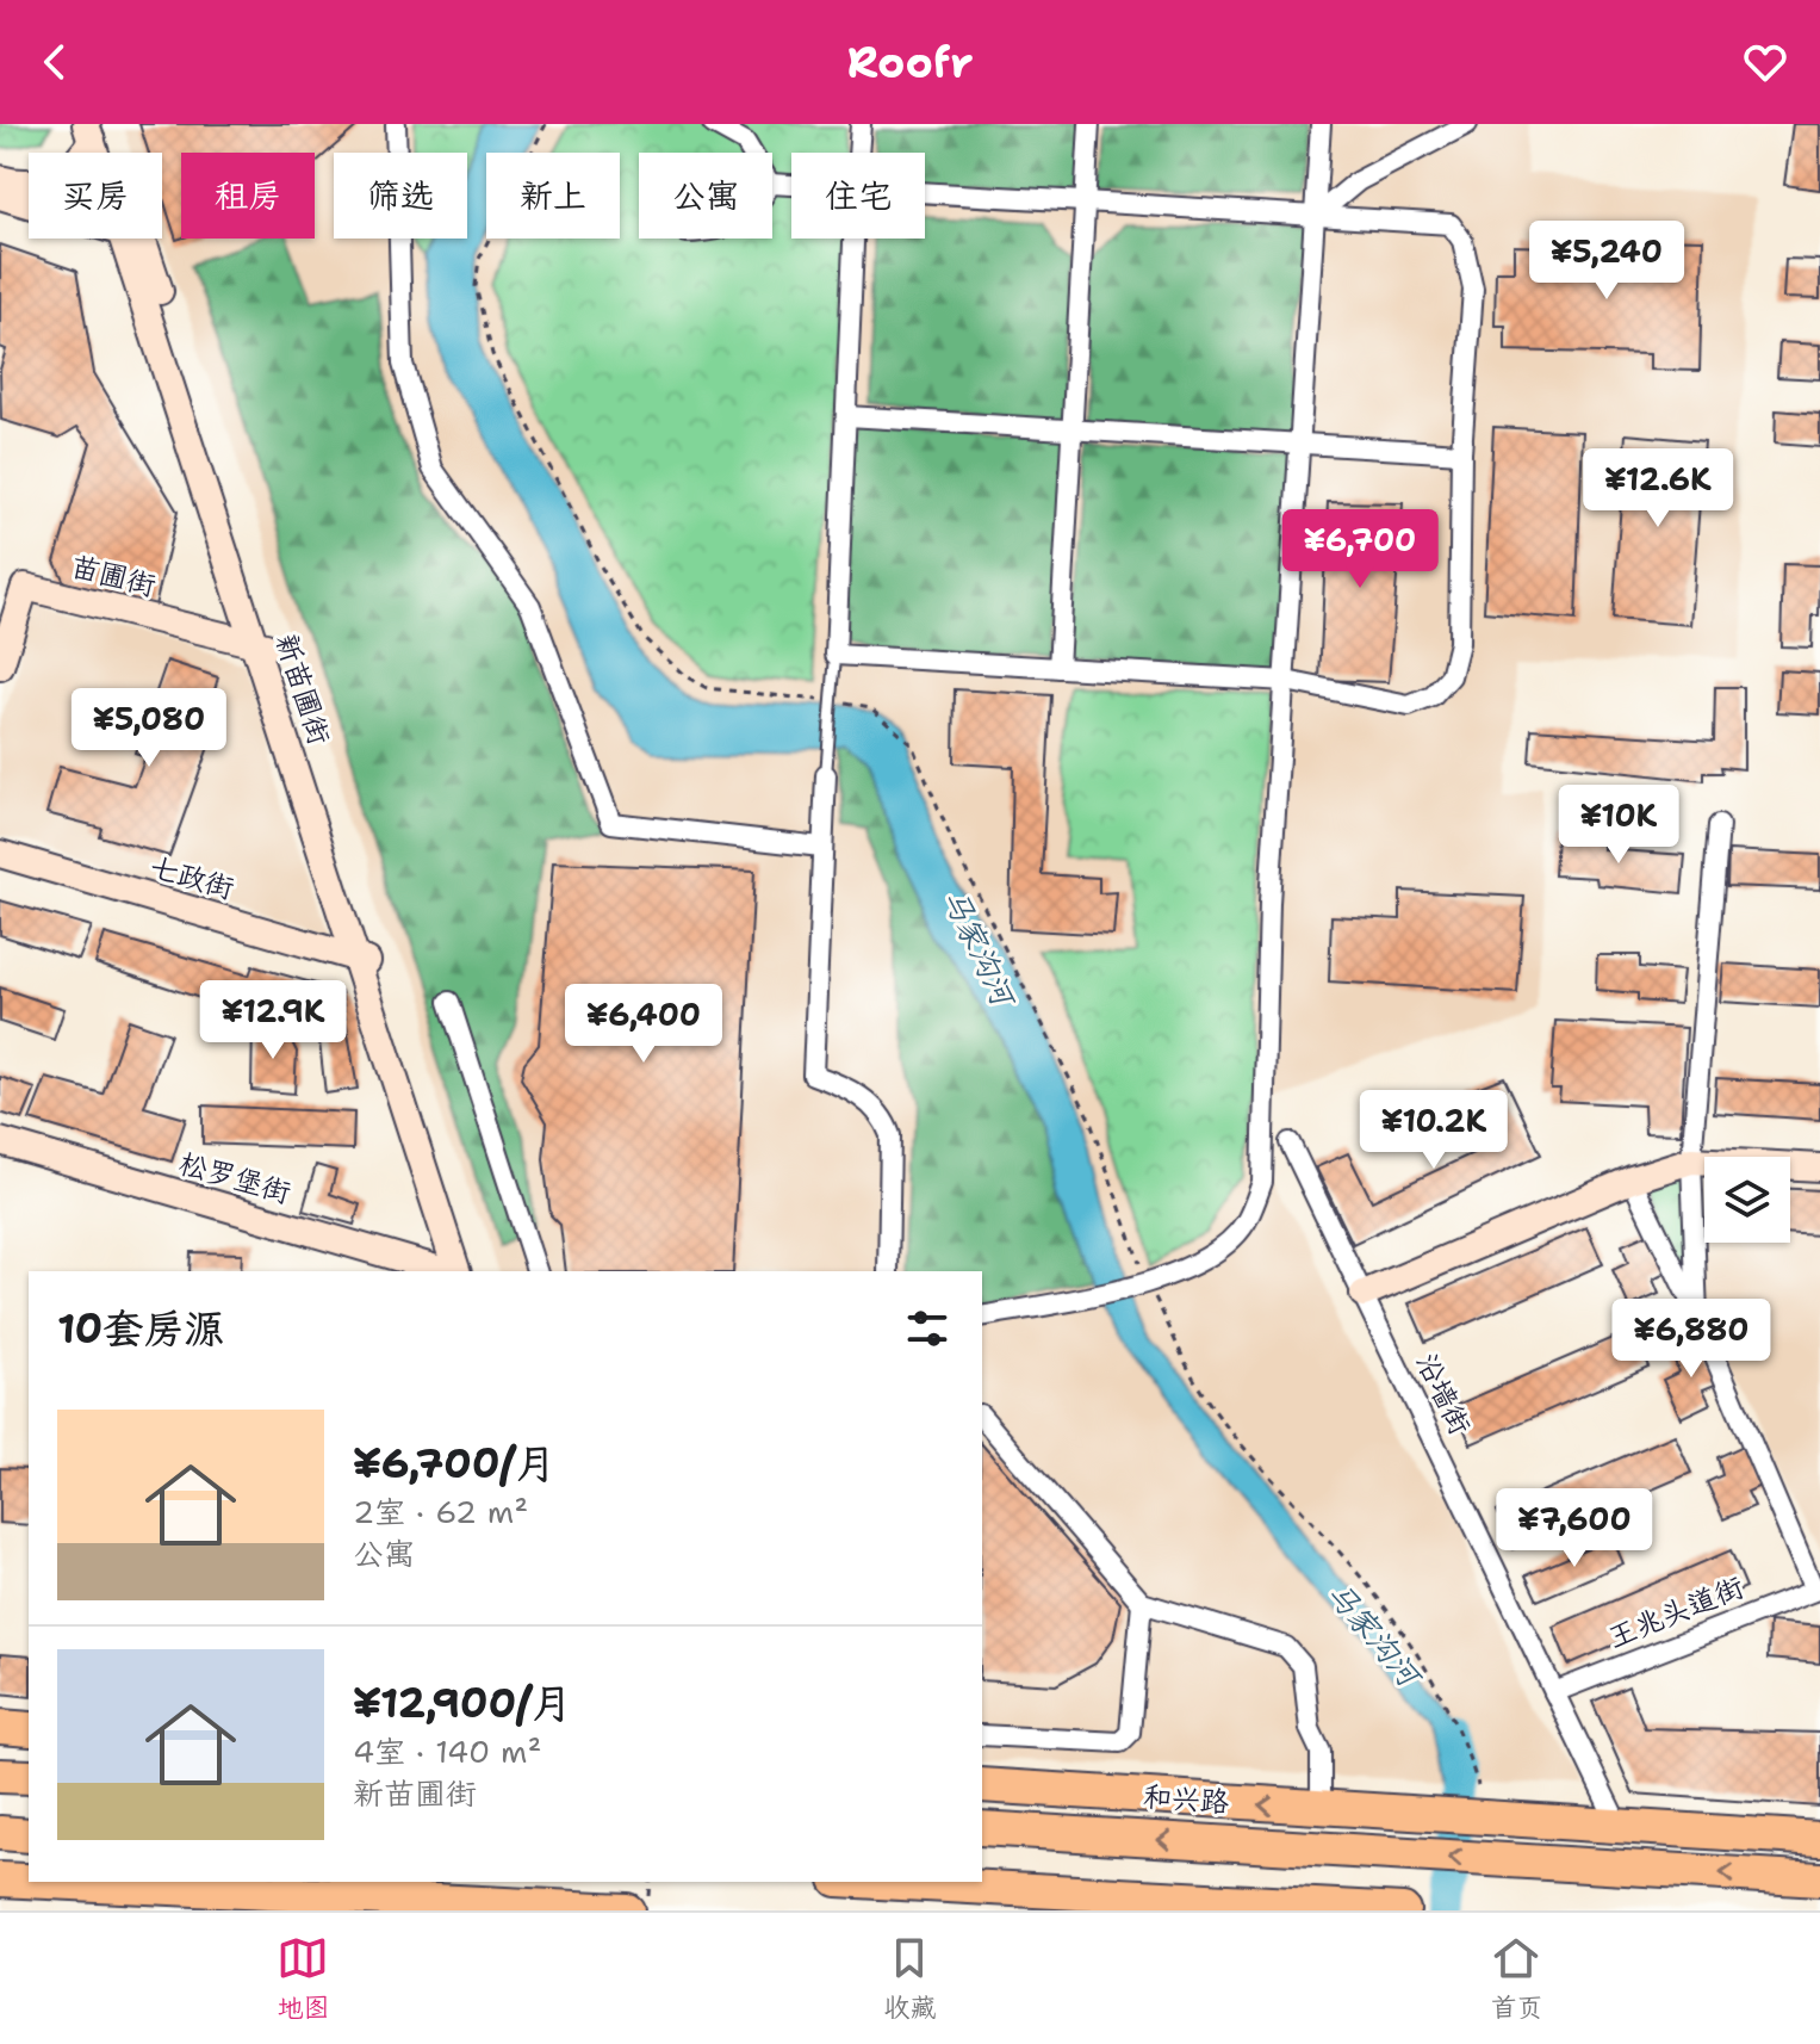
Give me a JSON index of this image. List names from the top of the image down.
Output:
{
  "streets": {
    "highway": ["和兴路"],
    "main road": [
      "苗圃街",
      "新苗圃街",
      "七政街",
      "松罗堡街"
    ],
    "street": ["沿墙街", "王兆头道街"]
  },
  "crossings": [
    ["苗圃街", "新苗圃街"],
    ["新苗圃街", "七政街"],
    ["沿墙街", "王兆头道街"],
    ["沿墙街", "和兴路"]
  ],
  "water": ["马家沟河"],
  "page": {
    "header": "Roofr",
    "chip": [
      "买房",
      "租房",
      "筛选",
      "新上",
      "公寓",
      "住宅"
    ],
    "price": [
      "¥5,240",
      "¥12.6K",
      "¥6,700",
      "¥5,080",
      "¥10K",
      "¥12.9K",
      "¥6,400",
      "¥10.2K",
      "¥6,880",
      "¥7,600"
    ],
    "heading": "10套房源",
    "list": [
      {
        "name": "¥6,700/月",
        "note": "2室 · 62 m² · 公寓"
      },
      {
        "name": "¥12,900/月",
        "note": "4室 · 140 m² · 新苗圃街"
      }
    ],
    "tabs": ["地图", "收藏", "首页"]
  }
}
